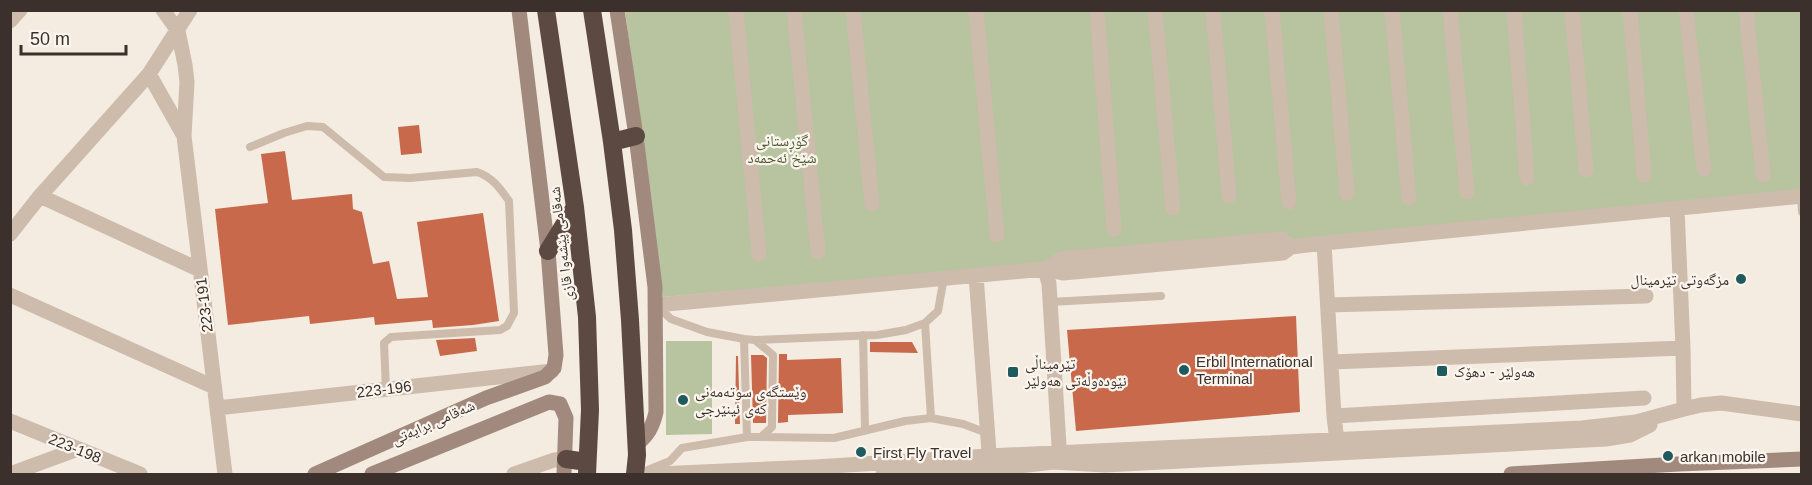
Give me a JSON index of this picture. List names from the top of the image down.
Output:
{
  "streets": {
    "highway": ["شەقامی پێشەوا قازی"],
    "street": [
      "223-191",
      "223-196",
      "شەقامی برایەتی",
      "223-198"
    ]
  },
  "crossings": [
    ["223-191", "223-196"],
    ["223-196", "شەقامی برایەتی"]
  ],
  "parks": ["گۆڕستانی شێخ ئەحمەد"],
  "places": {
    "other": [
      "مزگەوتی تێرمینال",
      "Erbil International Terminal",
      "وێستگەی سوتەمەنی کەی ئینێرجی",
      "First Fly Travel",
      "arkan mobile"
    ],
    "transit": ["هەولێر - دهۆک", "تێرمیناڵی نێودەوڵەتی هەولێر"]
  },
  "scale_bar": "50 m"
}
